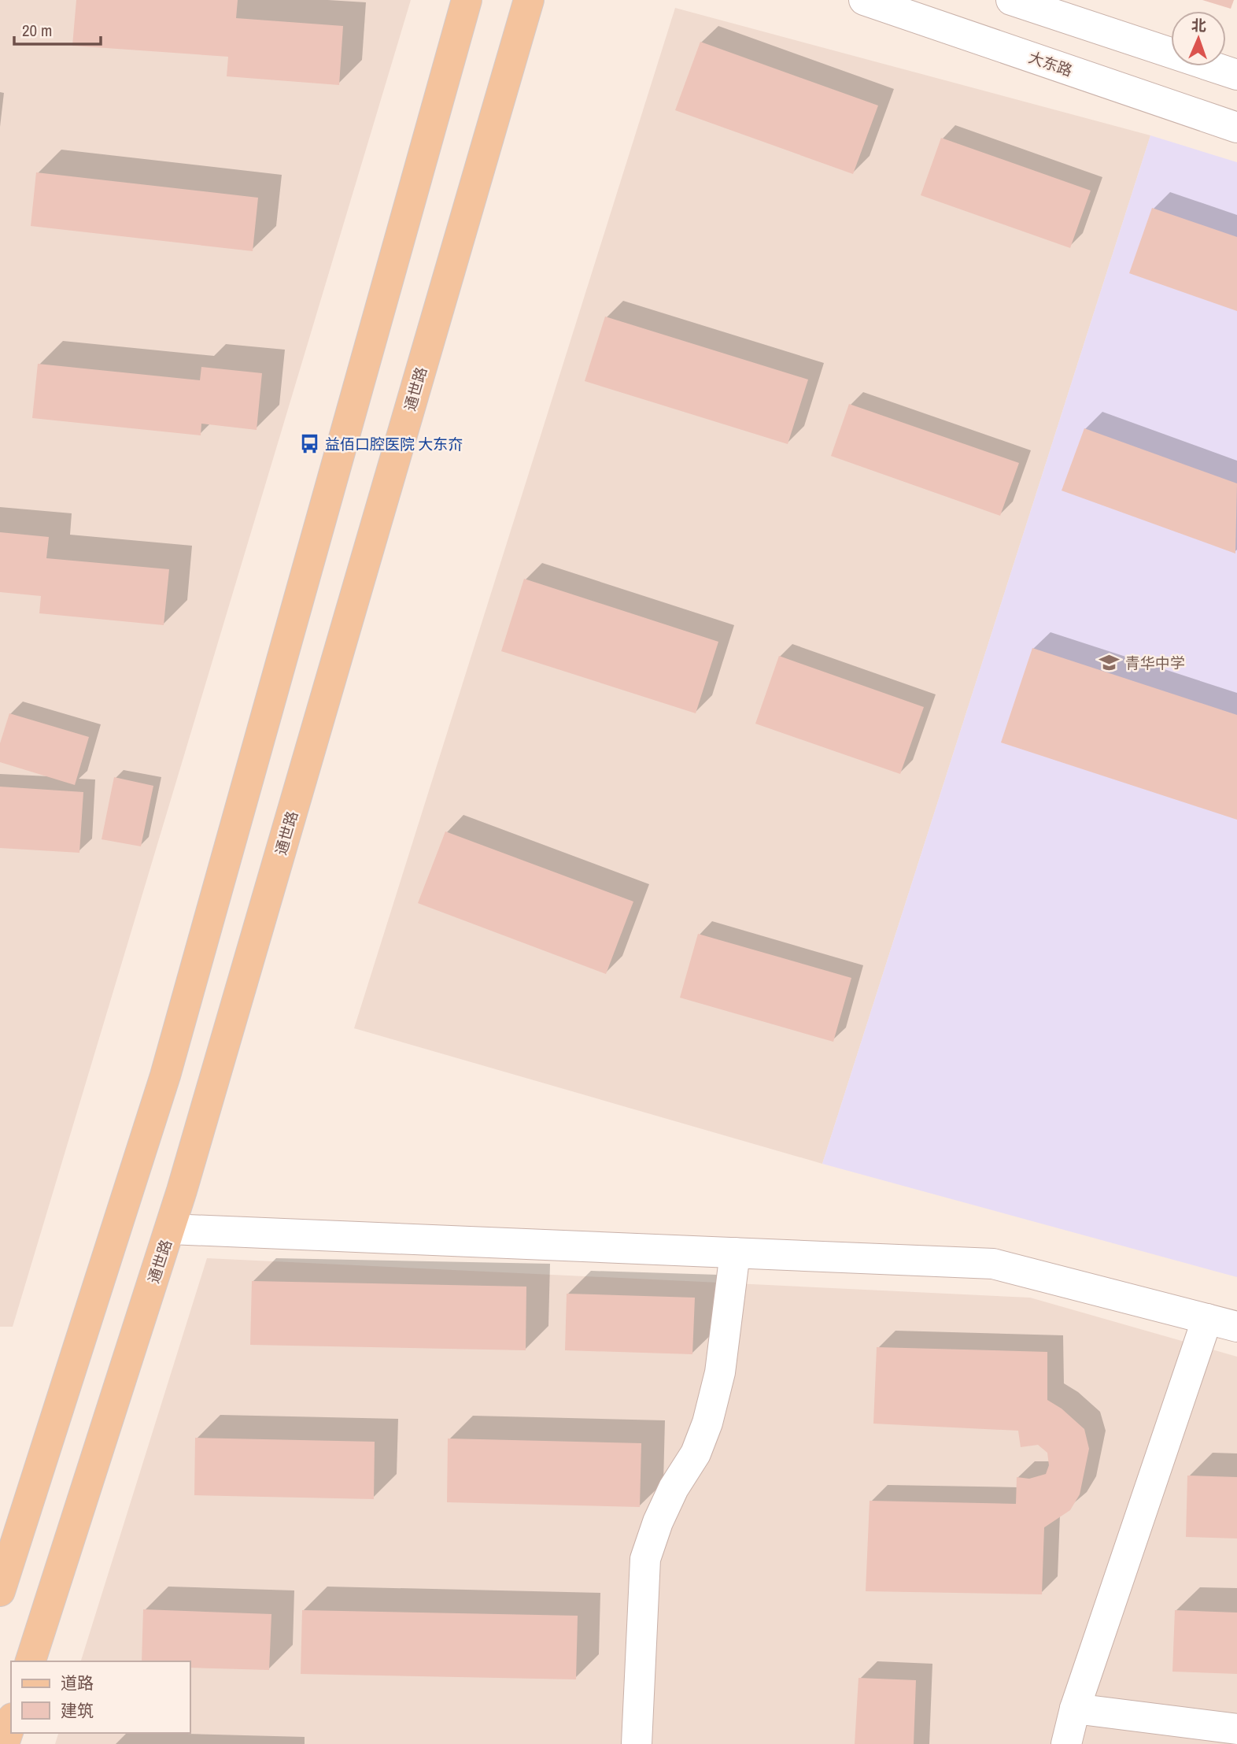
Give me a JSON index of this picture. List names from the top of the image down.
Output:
{
  "streets": {
    "main road": ["通世路"],
    "street": ["大东路"]
  },
  "places": {
    "bus stop": ["益佰口腔医院 大东夼"],
    "school or university": ["青华中学"]
  },
  "legend": ["道路", "建筑"],
  "scale_bar": "20 m",
  "north": "top"
}
